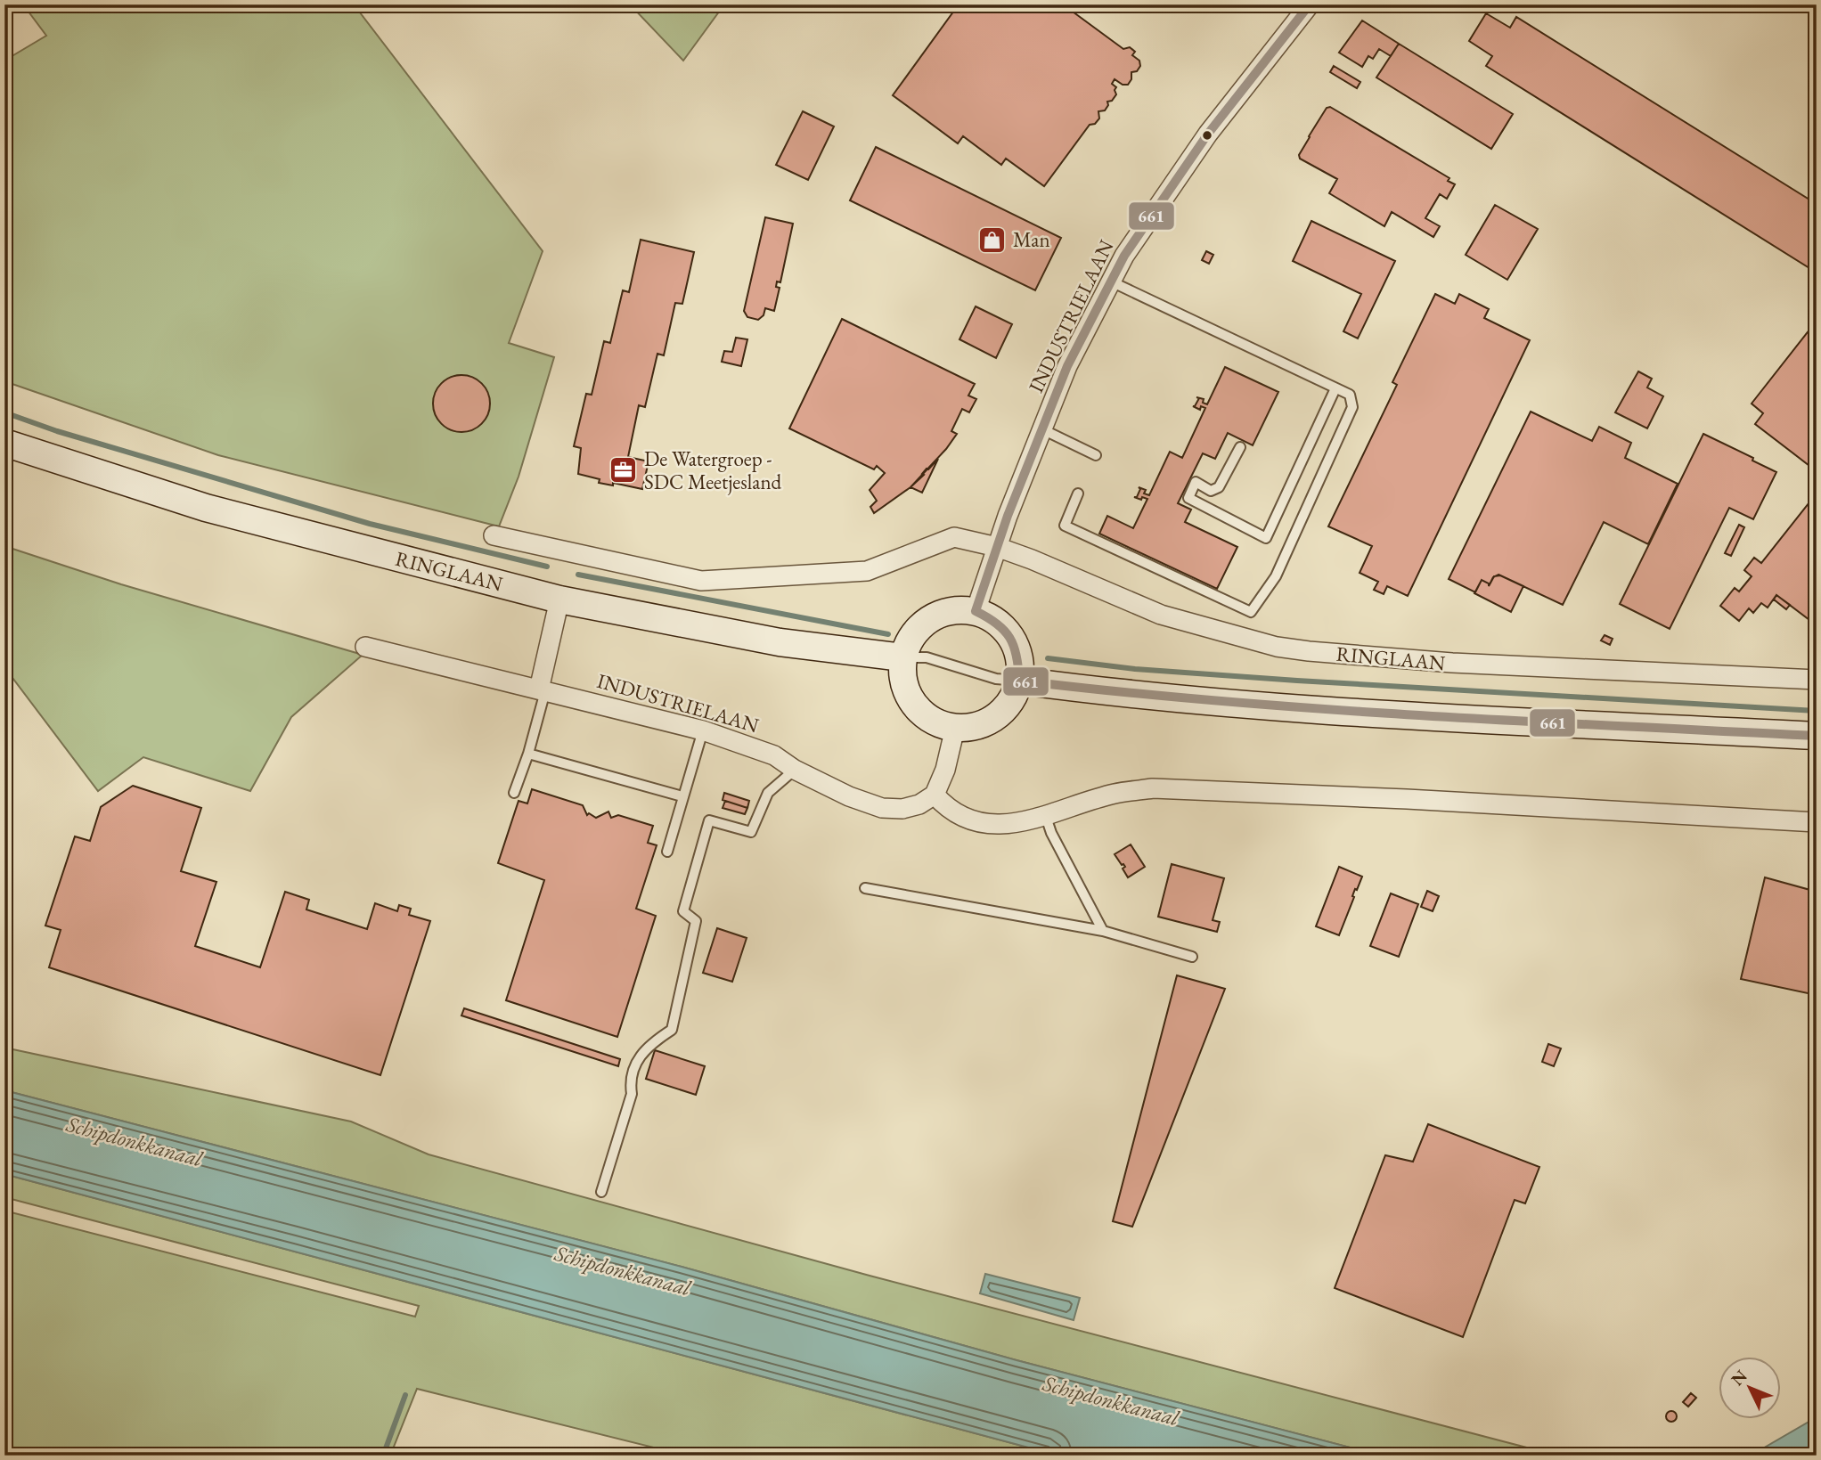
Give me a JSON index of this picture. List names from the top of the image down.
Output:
{
  "streets": {
    "main road": ["RINGLAAN"],
    "street": ["INDUSTRIELAAN"]
  },
  "crossings": [
    ["INDUSTRIELAAN", "RINGLAAN"]
  ],
  "water": ["Schipdonkkanaal"],
  "places": {
    "shop": ["Man"],
    "office": ["De Watergroep - SDC Meetjesland"]
  },
  "lines": ["transit line 661"],
  "north": "top left"
}
